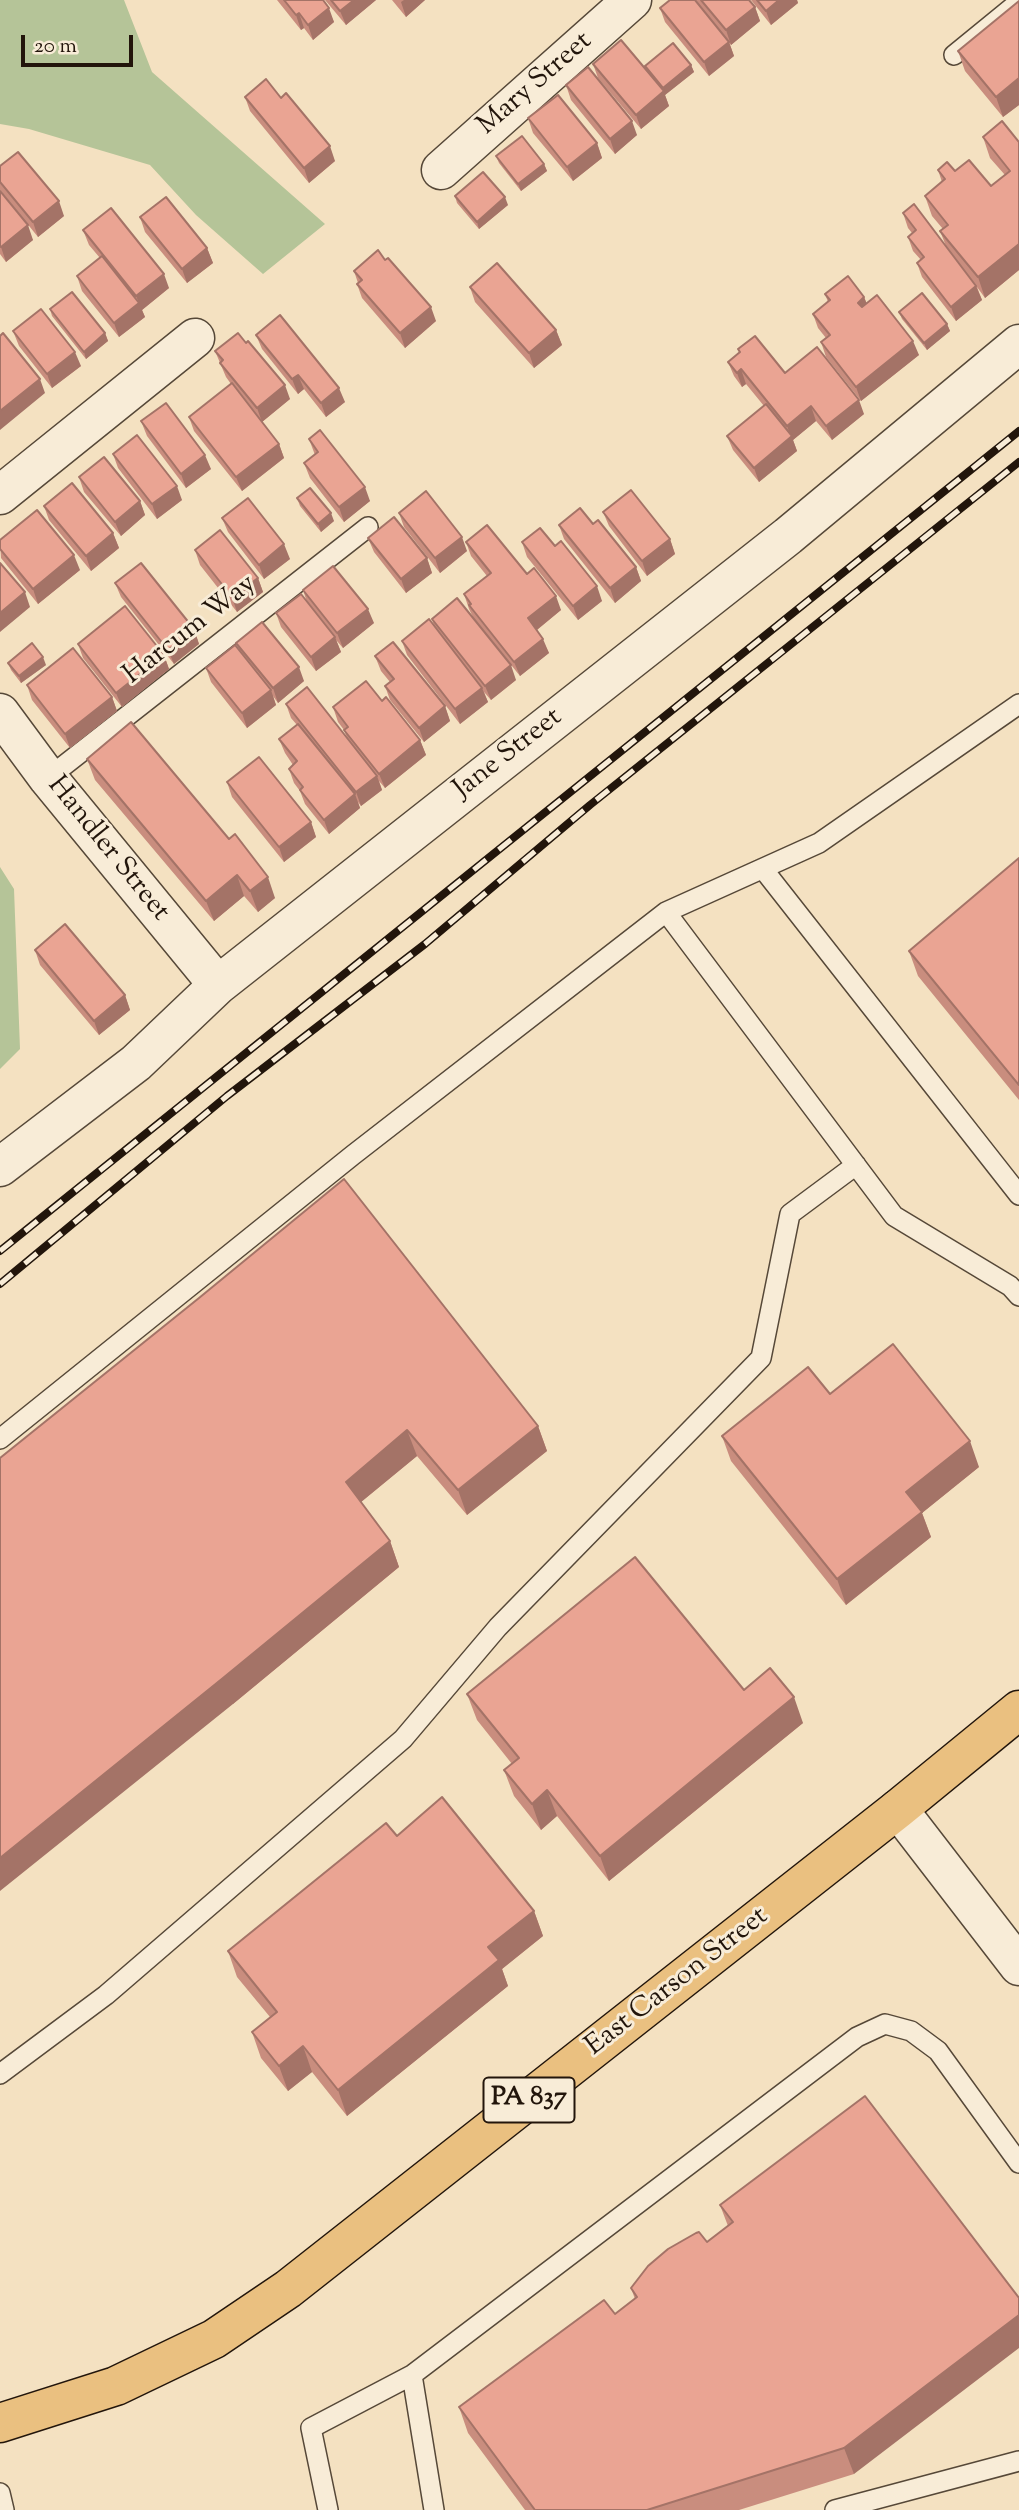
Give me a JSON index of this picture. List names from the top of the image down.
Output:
{
  "streets": {
    "main road": ["East Carson Street", "PA 837"],
    "street": ["Mary Street", "Jane Street", "Handler Street"],
    "lane": ["Harcum Way"]
  },
  "crossings": [
    ["Harcum Way", "Handler Street"],
    ["Jane Street", "Handler Street"]
  ],
  "scale_bar": "20 m"
}
